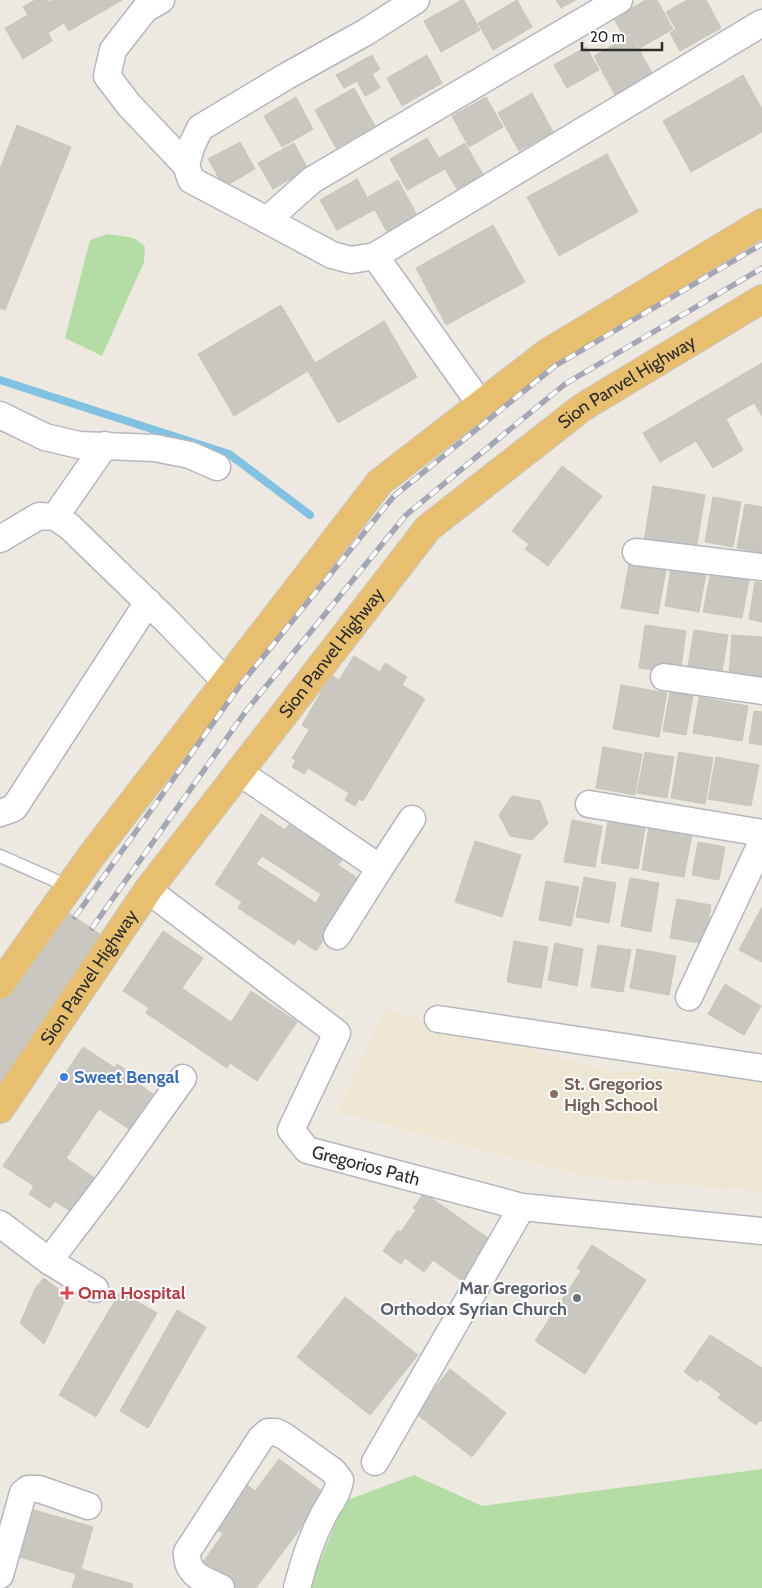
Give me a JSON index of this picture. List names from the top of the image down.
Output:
{
  "streets": {
    "highway": ["Sion Panvel Highway"],
    "street": ["Gregorios Path"]
  },
  "crossings": [
    ["Sion Panvel Highway", "Gregorios Path"]
  ],
  "places": {
    "other": ["Sweet Bengal", "St. Gregorios High School", "Mar Gregorios Orthodox Syrian Church"],
    "health": ["Oma Hospital"]
  },
  "scale_bar": "20 m"
}
